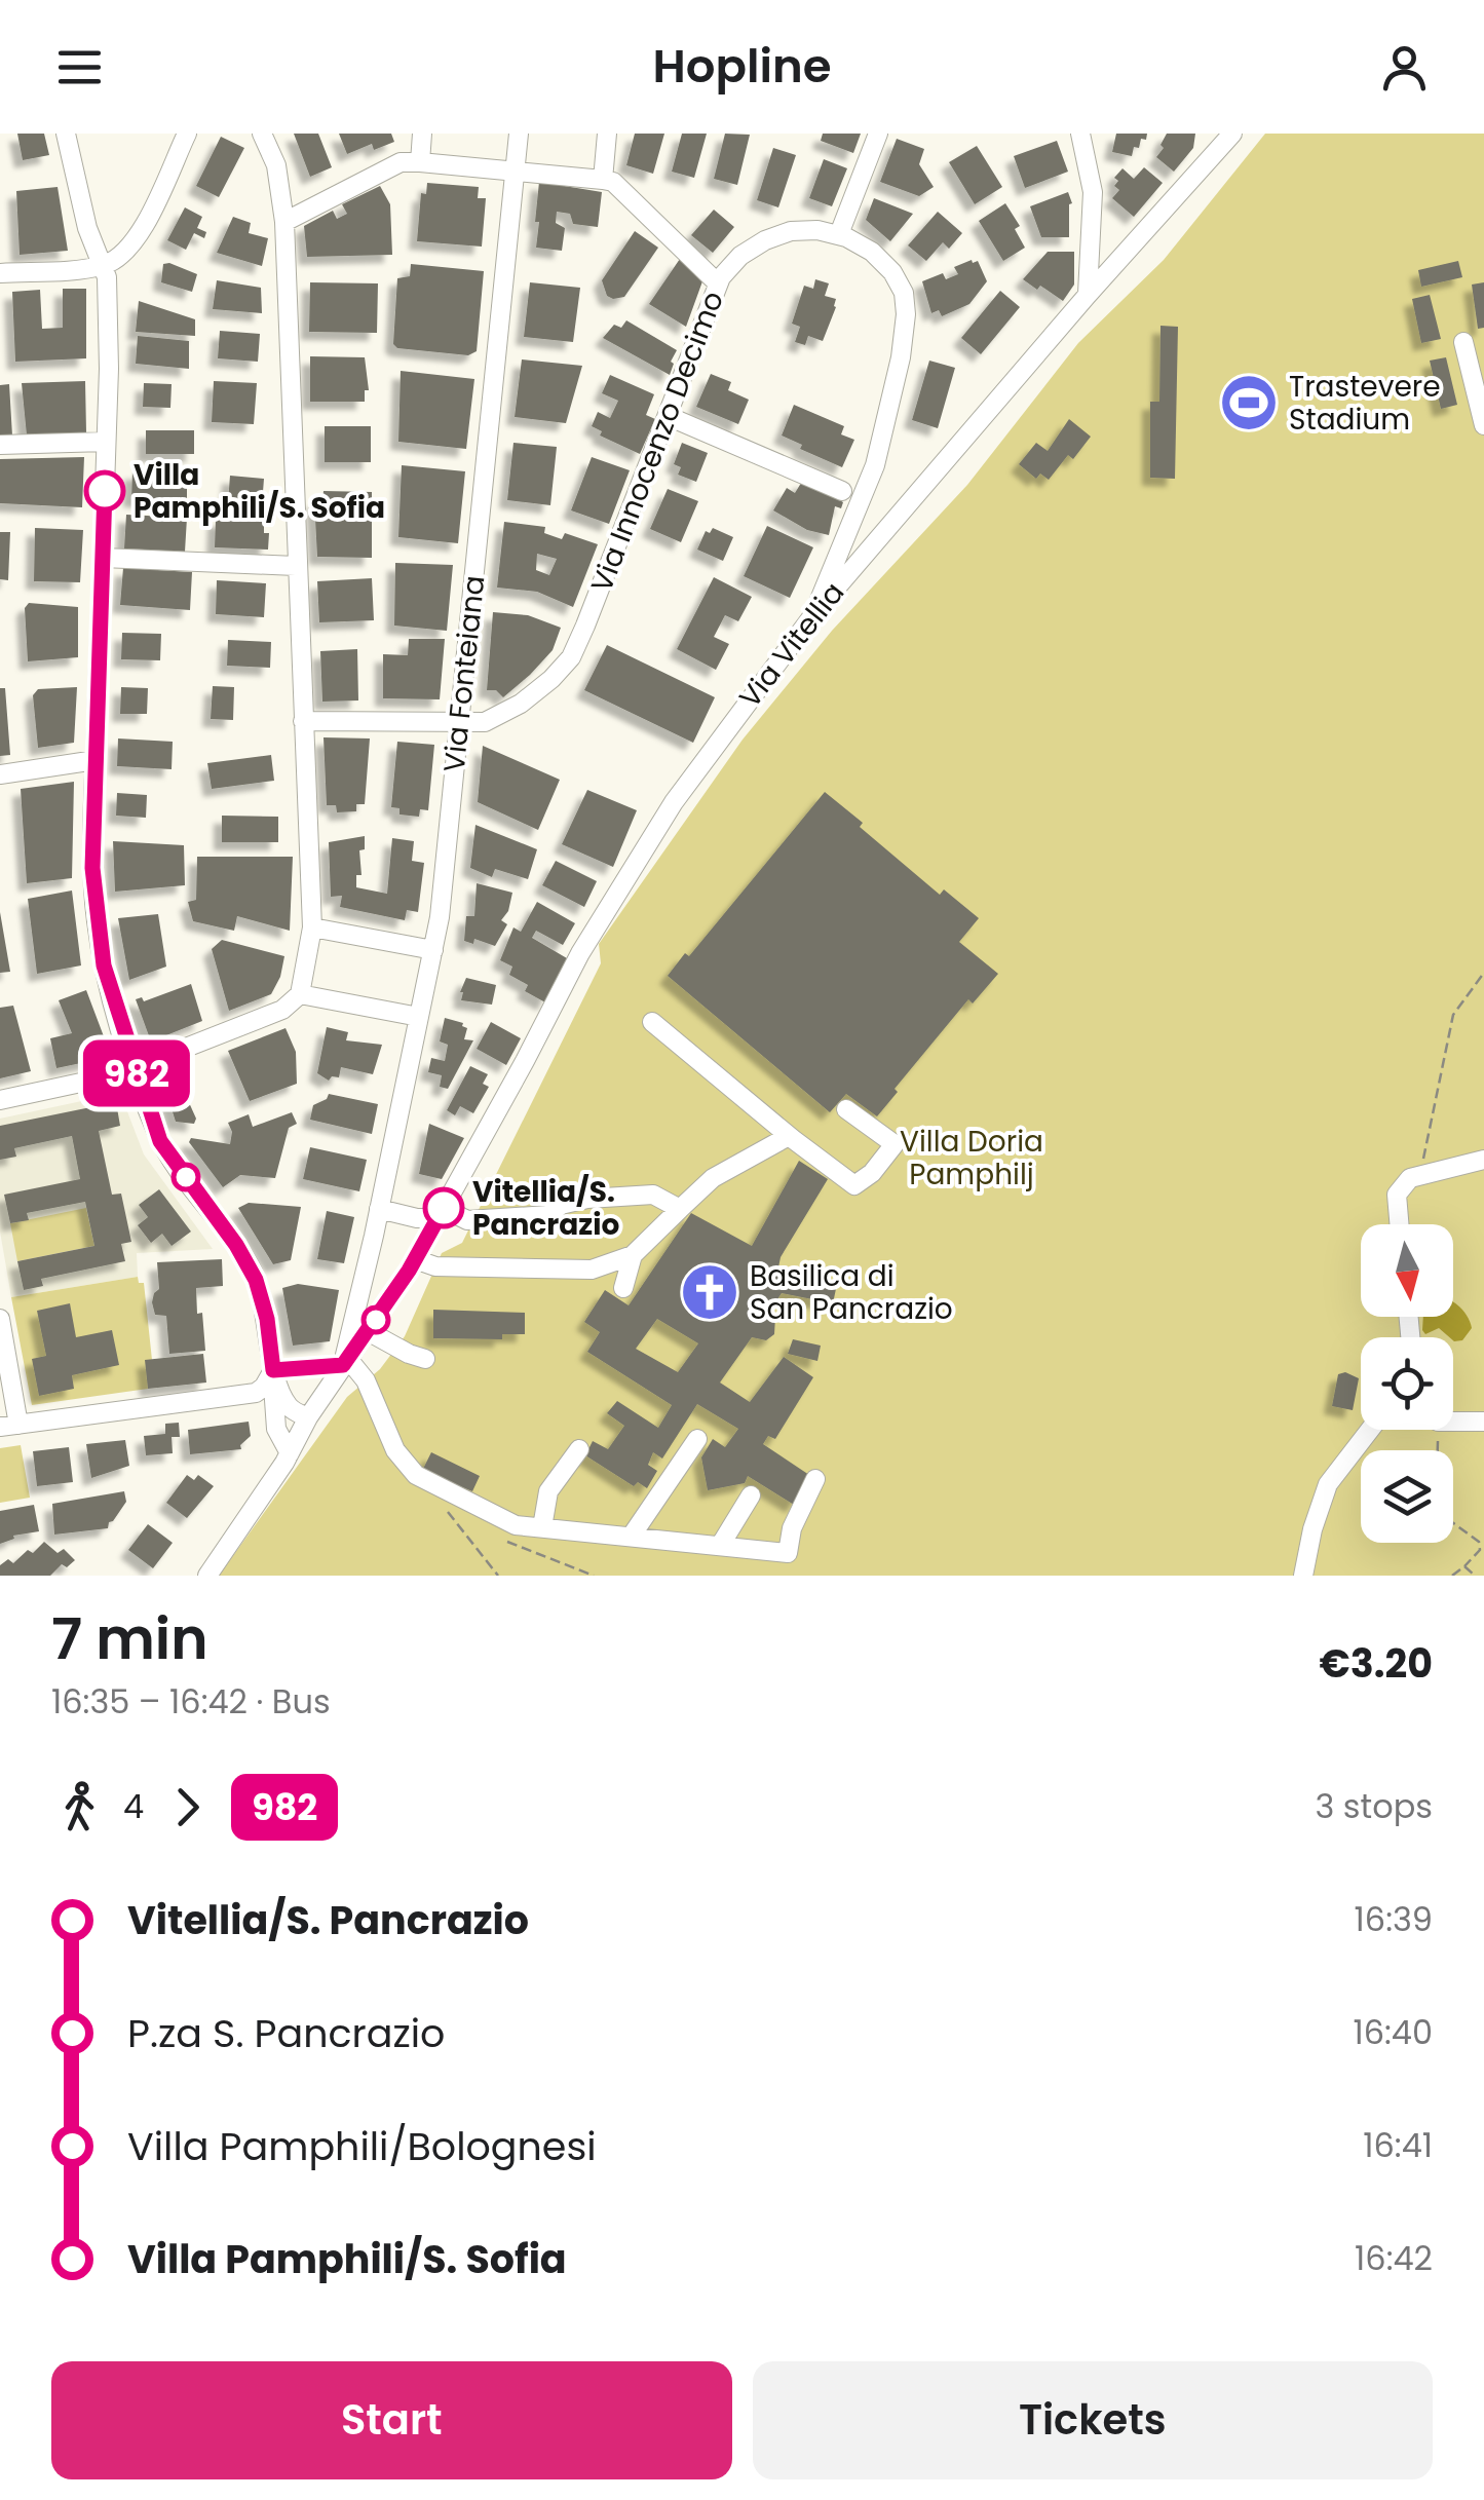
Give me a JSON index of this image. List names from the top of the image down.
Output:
{
  "streets": {
    "street": ["Via Innocenzo Decimo", "Via Vitellia", "Via Fonteiana"]
  },
  "crossings": [
    ["Via Innocenzo Decimo", "Via Fonteiana"],
    ["Via Vitellia", "Via Fonteiana"]
  ],
  "parks": ["Villa Doria Pamphilj"],
  "places": {
    "sports": ["Trastevere Stadium"],
    "other": ["Villa Pamphili/S. Sofia", "Vitellia/S. Pancrazio"],
    "church": ["Basilica di San Pancrazio"]
  },
  "lines": ["bus line 982"],
  "north": "bottom",
  "page": {
    "header": "Hopline",
    "on_map": "982",
    "heading": ["7 min", "16:35 – 16:42 · Bus", "€3.20"],
    "legs": ["4", "982", "3 stops"],
    "list": [
      {
        "name": "Vitellia/S. Pancrazio",
        "value": "16:39"
      },
      {
        "name": "P.za S. Pancrazio",
        "value": "16:40"
      },
      {
        "name": "Villa Pamphili/Bolognesi",
        "value": "16:41"
      },
      {
        "name": "Villa Pamphili/S. Sofia",
        "value": "16:42"
      }
    ],
    "buttons": ["Start", "Tickets"]
  }
}
